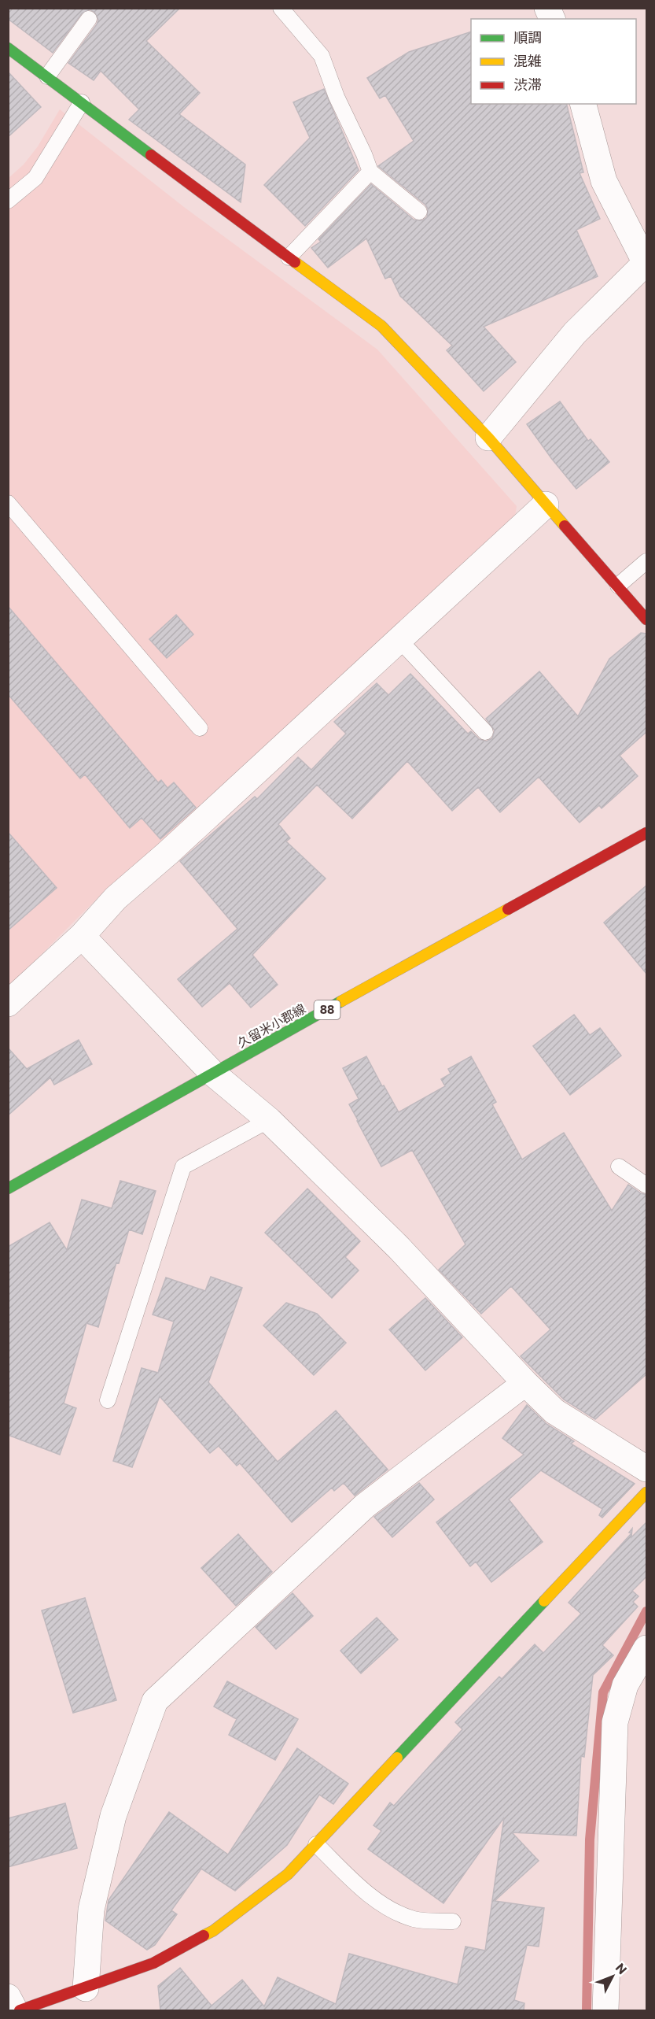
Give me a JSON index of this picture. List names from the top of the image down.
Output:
{
  "streets": {
    "street": ["88", "久留米小郡線"]
  },
  "legend": ["順調", "混雑", "渋滞"],
  "north": "top right"
}
